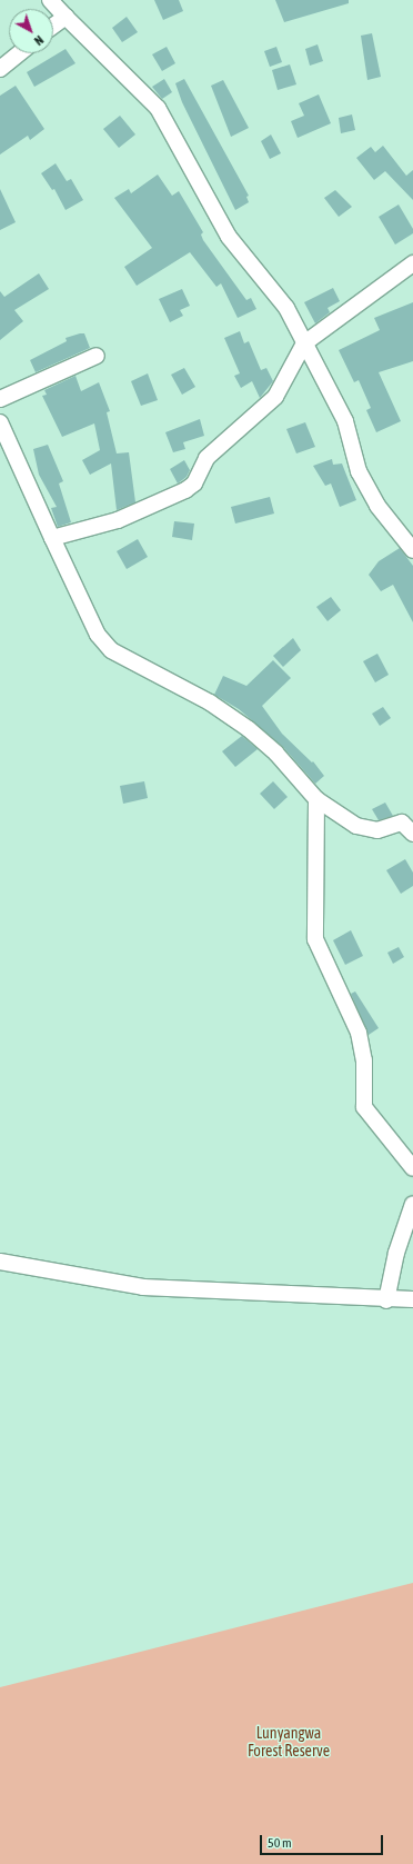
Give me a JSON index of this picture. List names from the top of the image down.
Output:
{
  "parks": ["Lunyangwa Forest Reserve"],
  "scale_bar": "50 m",
  "north": "bottom right"
}
